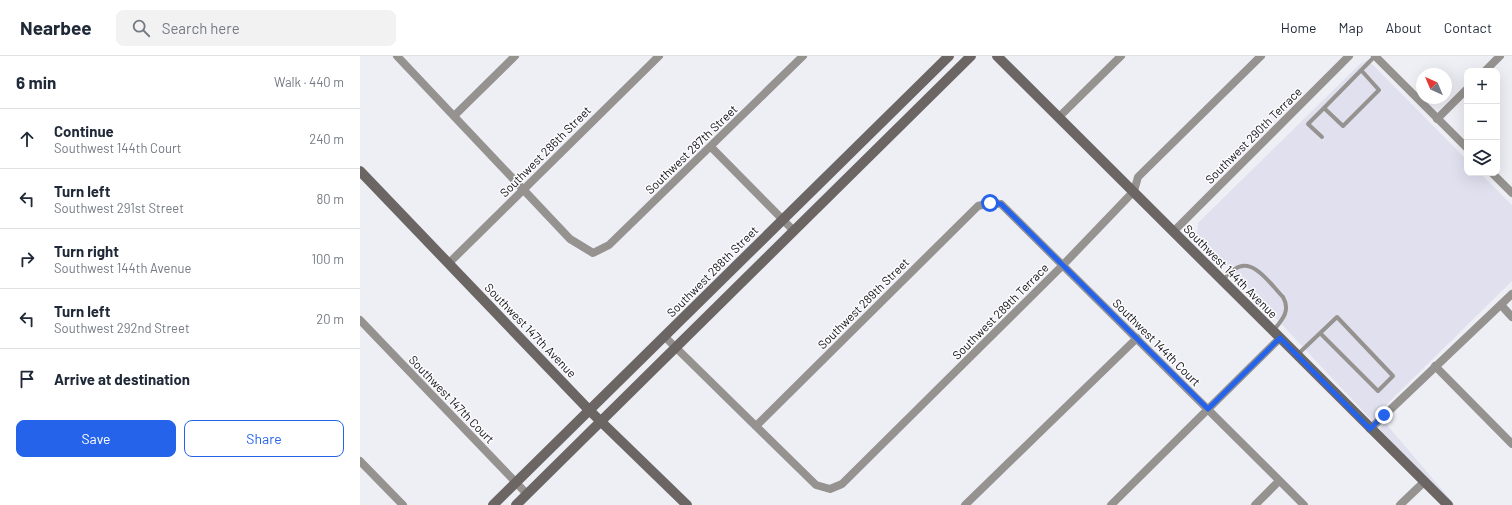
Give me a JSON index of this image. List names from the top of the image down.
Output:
{
  "streets": {
    "main road": ["Southwest 288th Street", "Southwest 144th Avenue", "Southwest 147th Avenue"],
    "street": [
      "Southwest 290th Terrace",
      "Southwest 287th Street",
      "Southwest 286th Street",
      "Southwest 289th Street",
      "Southwest 289th Terrace",
      "Southwest 144th Court",
      "Southwest 147th Court"
    ]
  },
  "crossings": [
    ["Southwest 290th Terrace", "Southwest 144th Avenue"],
    ["Southwest 287th Street", "Southwest 286th Street"],
    ["Southwest 286th Street", "Southwest 147th Avenue"],
    ["Southwest 288th Street", "Southwest 147th Avenue"],
    ["Southwest 288th Street", "Southwest 147th Court"],
    ["Southwest 144th Avenue", "Southwest 289th Terrace"],
    ["Southwest 289th Street", "Southwest 289th Terrace"],
    ["Southwest 289th Street", "Southwest 144th Court"],
    ["Southwest 289th Terrace", "Southwest 144th Court"]
  ],
  "north": "top left",
  "page": {
    "header": "Nearbee",
    "search": "Search here",
    "nav": [
      "Home",
      "Map",
      "About",
      "Contact"
    ],
    "heading": ["6 min", "Walk · 440 m"],
    "map_buttons": ["+", "−"],
    "list": [
      ["Continue", "Southwest 144th Court", "240 m"],
      ["Turn left", "Southwest 291st Street", "80 m"],
      ["Turn right", "Southwest 144th Avenue", "100 m"],
      ["Turn left", "Southwest 292nd Street", "20 m"],
      "Arrive at destination"
    ],
    "buttons": ["Save", "Share"]
  }
}
